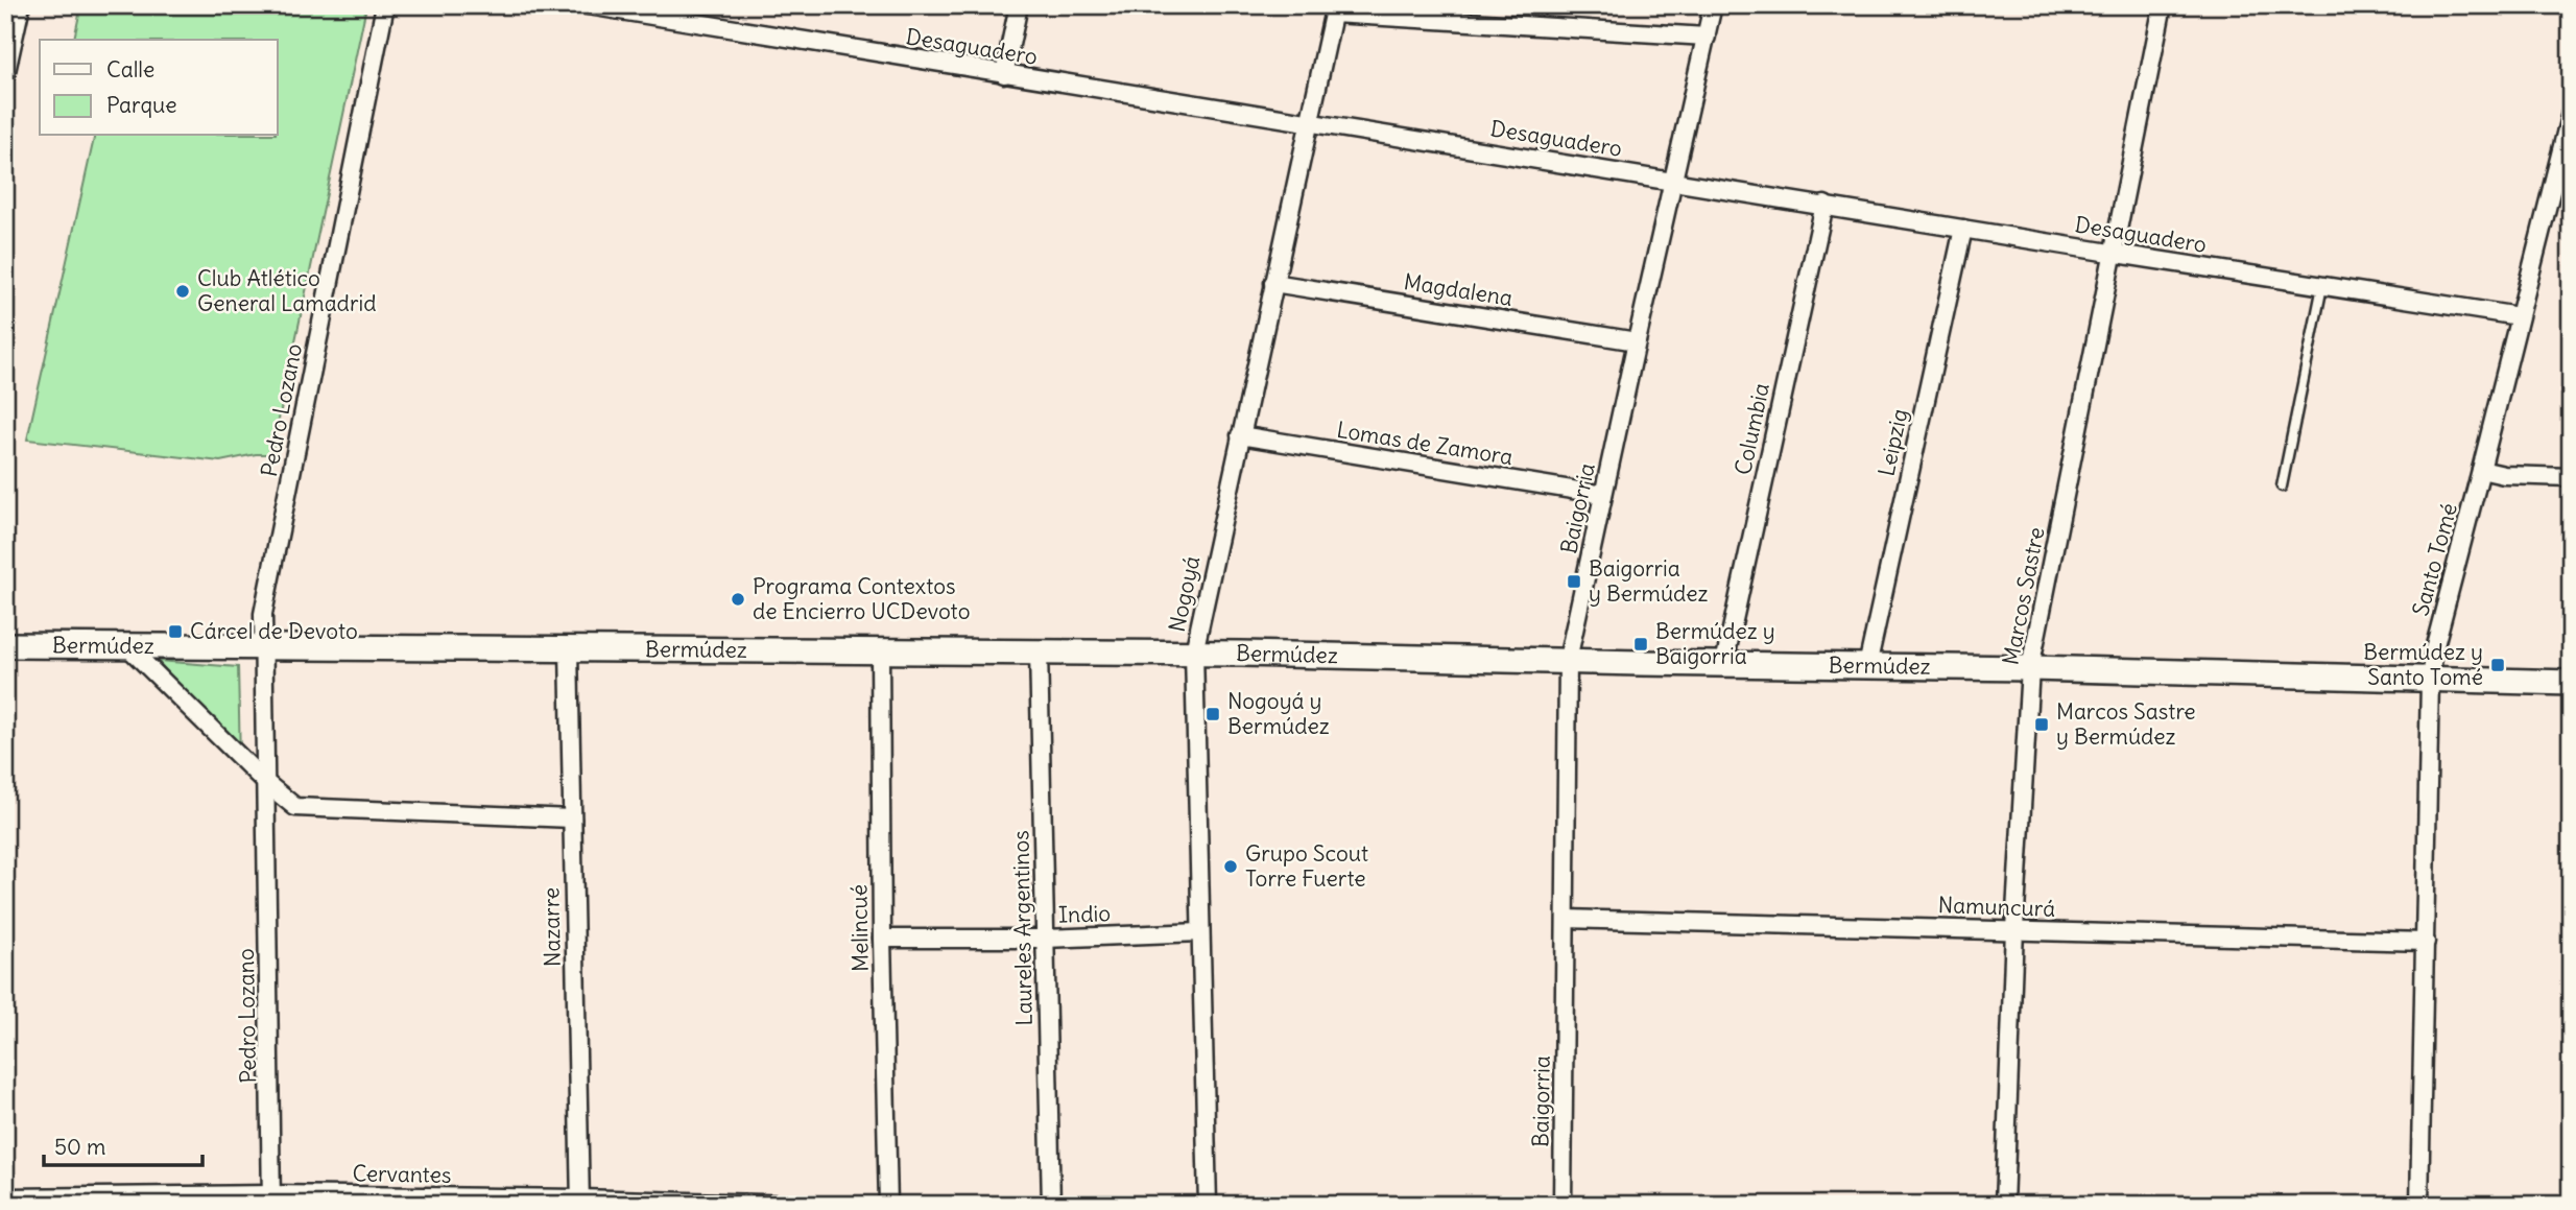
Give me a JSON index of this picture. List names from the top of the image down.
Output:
{
  "streets": {
    "street": [
      "Desaguadero",
      "Magdalena",
      "Pedro Lozano",
      "Columbia",
      "Leipzig",
      "Lomas de Zamora",
      "Baigorria",
      "Santo Tomé",
      "Nogoyá",
      "Marcos Sastre",
      "Bermúdez",
      "Namuncurá",
      "Indio",
      "Nazarre",
      "Melincué",
      "Laureles Argentinos",
      "Cervantes"
    ]
  },
  "crossings": [
    ["Desaguadero", "Columbia"],
    ["Desaguadero", "Leipzig"],
    ["Desaguadero", "Baigorria"],
    ["Desaguadero", "Santo Tomé"],
    ["Desaguadero", "Nogoyá"],
    ["Desaguadero", "Marcos Sastre"],
    ["Magdalena", "Baigorria"],
    ["Magdalena", "Nogoyá"],
    ["Pedro Lozano", "Bermúdez"],
    ["Pedro Lozano", "Cervantes"],
    ["Columbia", "Bermúdez"],
    ["Leipzig", "Bermúdez"],
    ["Lomas de Zamora", "Baigorria"],
    ["Lomas de Zamora", "Nogoyá"],
    ["Baigorria", "Bermúdez"],
    ["Baigorria", "Namuncurá"],
    ["Santo Tomé", "Bermúdez"],
    ["Santo Tomé", "Namuncurá"],
    ["Nogoyá", "Bermúdez"],
    ["Nogoyá", "Indio"],
    ["Marcos Sastre", "Bermúdez"],
    ["Marcos Sastre", "Namuncurá"],
    ["Bermúdez", "Nazarre"],
    ["Bermúdez", "Melincué"],
    ["Bermúdez", "Laureles Argentinos"],
    ["Indio", "Melincué"],
    ["Indio", "Laureles Argentinos"],
    ["Nazarre", "Cervantes"]
  ],
  "places": {
    "other": ["Club Atlético General Lamadrid", "Programa Contextos de Encierro UCDevoto", "Grupo Scout Torre Fuerte"],
    "transit": [
      "Baigorria y Bermúdez",
      "Cárcel de Devoto",
      "Bermúdez y Baigorria",
      "Bermúdez y Santo Tomé",
      "Nogoyá y Bermúdez",
      "Marcos Sastre y Bermúdez"
    ]
  },
  "legend": ["Calle", "Parque"],
  "scale_bar": "50 m"
}
